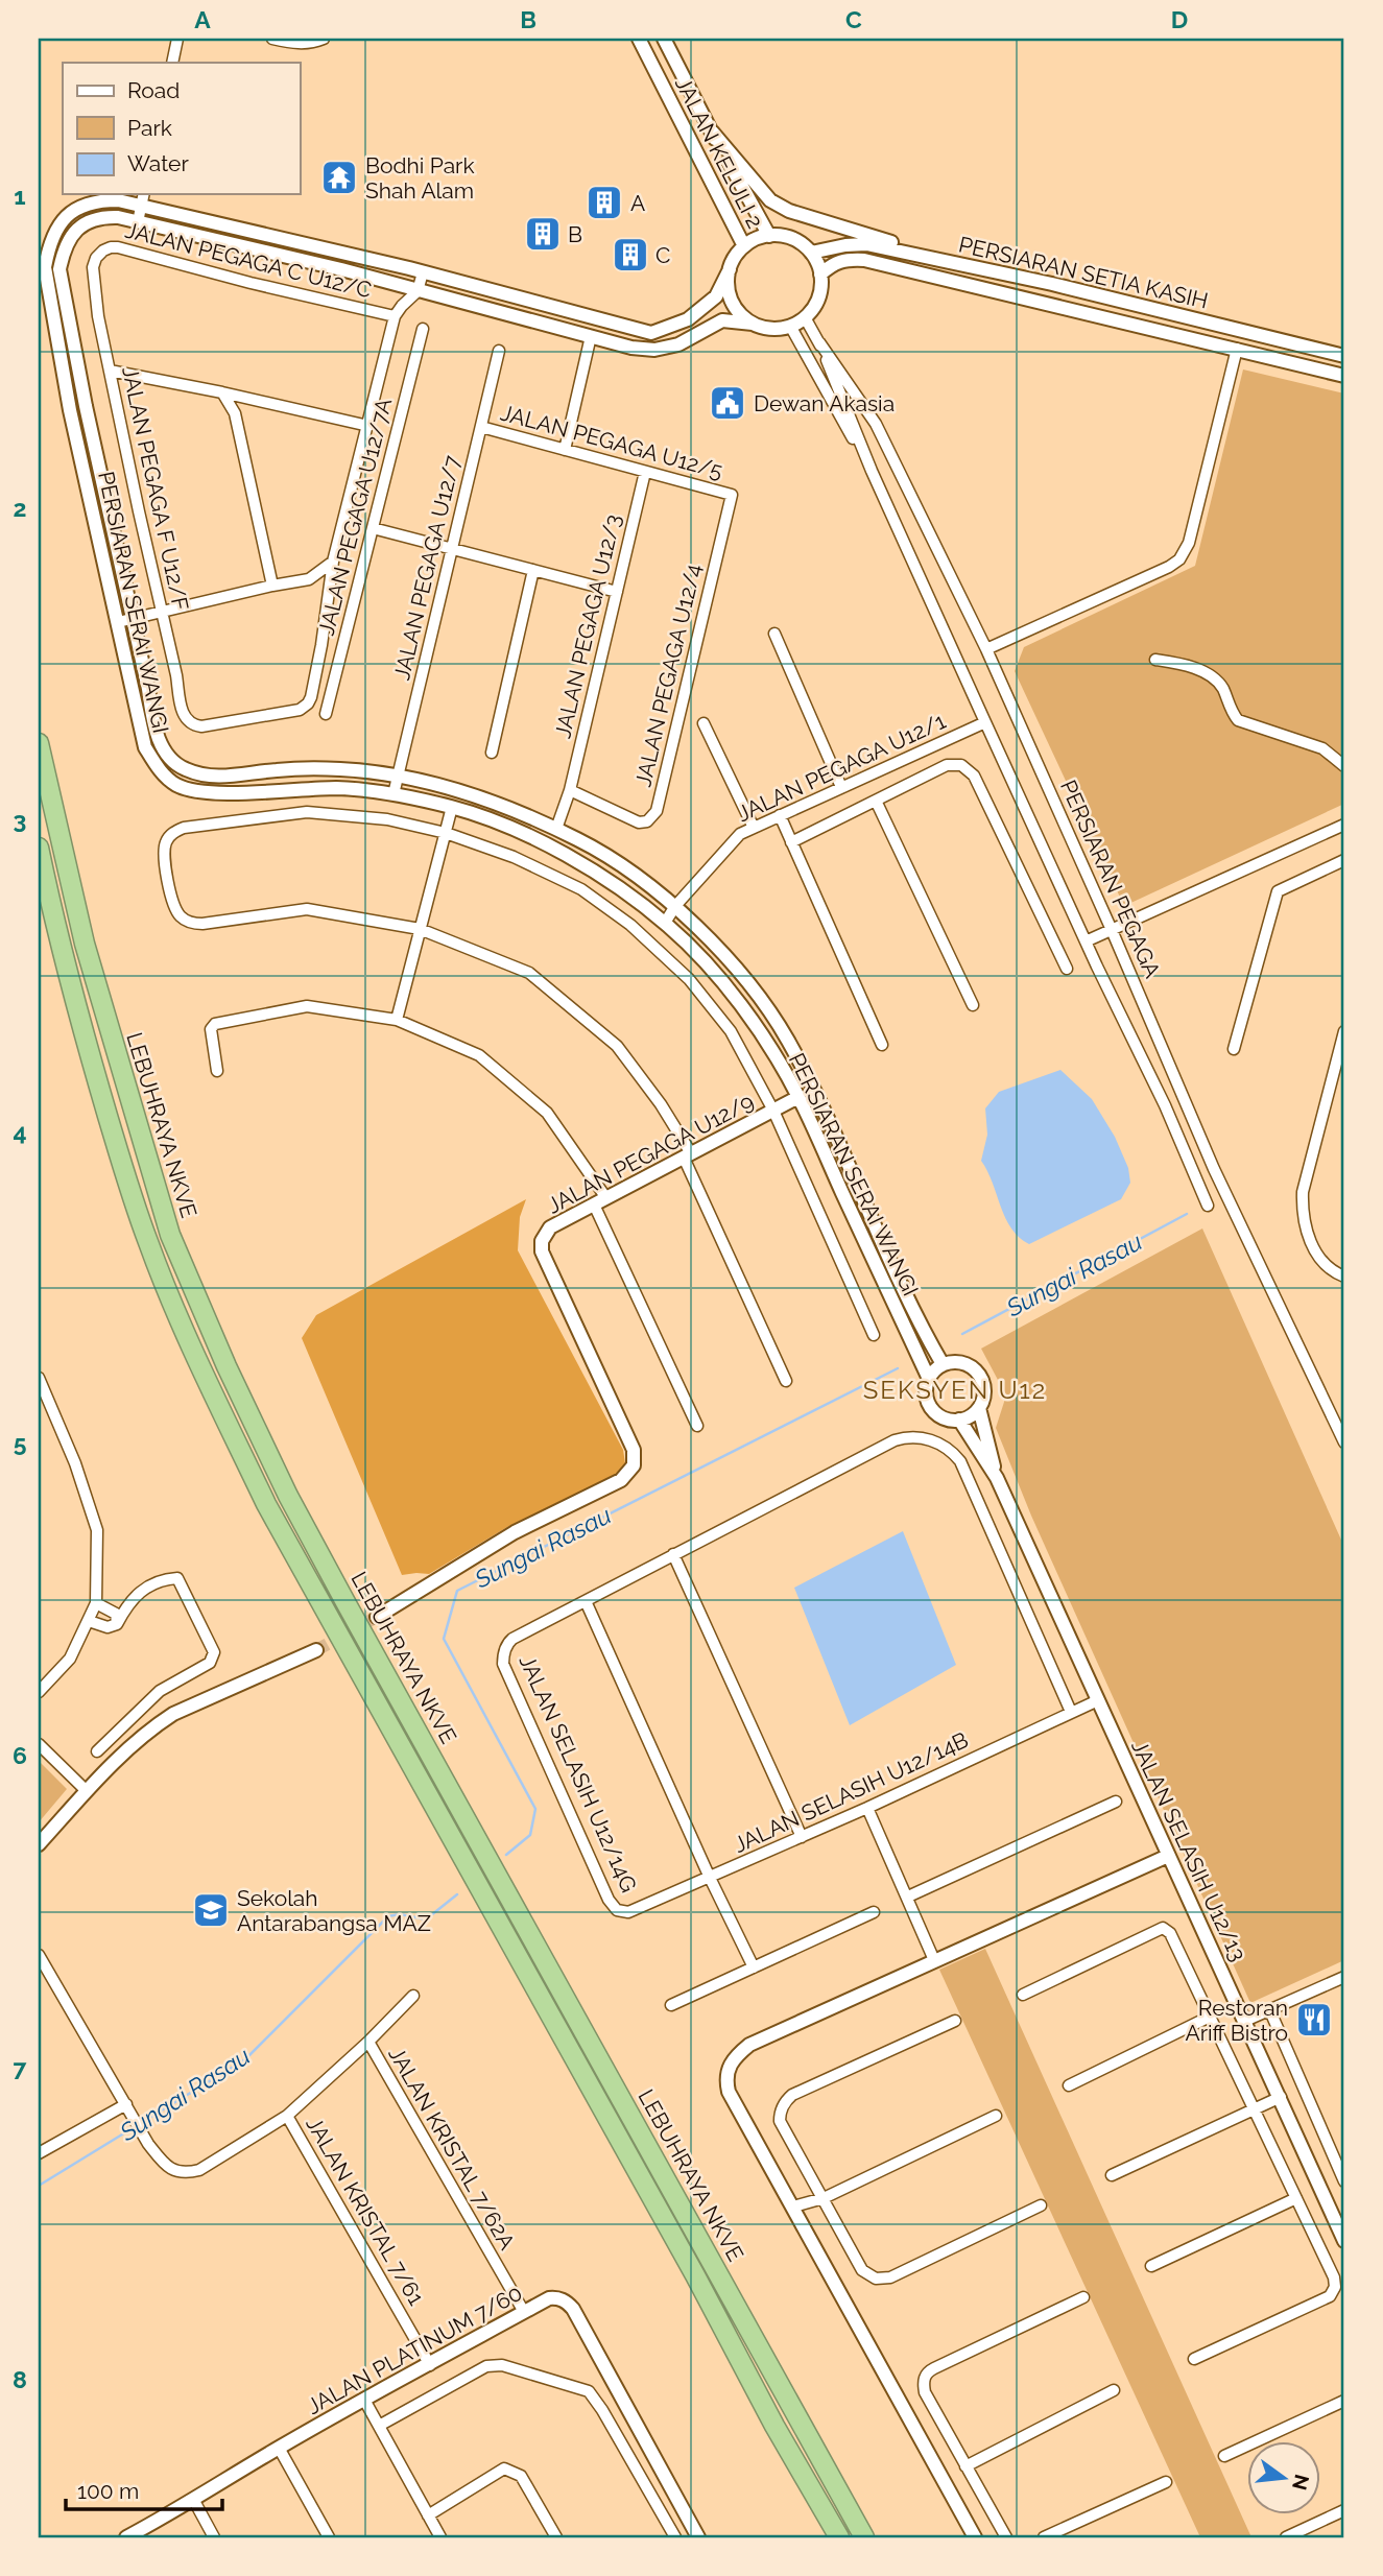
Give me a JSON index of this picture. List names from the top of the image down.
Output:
{
  "streets": {
    "highway": ["LEBUHRAYA NKVE"],
    "street": [
      "JALAN KELULI 2",
      "JALAN PEGAGA C U12/C",
      "PERSIARAN SETIA KASIH",
      "JALAN PEGAGA U12/5",
      "JALAN PEGAGA F U12/F",
      "JALAN PEGAGA U12/7A",
      "JALAN PEGAGA U12/7",
      "PERSIARAN SERAI WANGI",
      "JALAN PEGAGA U12/3",
      "JALAN PEGAGA U12/4",
      "JALAN PEGAGA U12/1",
      "PERSIARAN PEGAGA",
      "JALAN PEGAGA U12/9",
      "JALAN SELASIH U12/14G",
      "JALAN SELASIH U12/14B",
      "JALAN SELASIH U12/13",
      "JALAN KRISTAL 7/62A",
      "JALAN KRISTAL 7/61",
      "JALAN PLATINUM 7/60"
    ]
  },
  "crossings": [
    ["JALAN KELULI 2", "PERSIARAN SETIA KASIH"],
    ["JALAN KELULI 2", "PERSIARAN SERAI WANGI"],
    ["JALAN KELULI 2", "PERSIARAN PEGAGA"],
    ["JALAN PEGAGA C U12/C", "JALAN PEGAGA F U12/F"],
    ["PERSIARAN SETIA KASIH", "PERSIARAN SERAI WANGI"],
    ["PERSIARAN SETIA KASIH", "PERSIARAN PEGAGA"],
    ["JALAN PEGAGA U12/5", "JALAN PEGAGA U12/7"],
    ["JALAN PEGAGA U12/5", "JALAN PEGAGA U12/3"],
    ["JALAN PEGAGA U12/5", "JALAN PEGAGA U12/4"],
    ["JALAN PEGAGA U12/7", "PERSIARAN SERAI WANGI"],
    ["PERSIARAN SERAI WANGI", "JALAN PEGAGA U12/3"],
    ["PERSIARAN SERAI WANGI", "JALAN PEGAGA U12/1"],
    ["PERSIARAN SERAI WANGI", "PERSIARAN PEGAGA"],
    ["PERSIARAN SERAI WANGI", "JALAN PEGAGA U12/9"],
    ["PERSIARAN SERAI WANGI", "JALAN SELASIH U12/13"],
    ["JALAN PEGAGA U12/3", "JALAN PEGAGA U12/4"],
    ["JALAN PEGAGA U12/1", "PERSIARAN PEGAGA"],
    ["JALAN SELASIH U12/14G", "JALAN SELASIH U12/14B"],
    ["JALAN SELASIH U12/14B", "JALAN SELASIH U12/13"],
    ["JALAN KRISTAL 7/62A", "JALAN PLATINUM 7/60"],
    ["JALAN KRISTAL 7/61", "JALAN PLATINUM 7/60"]
  ],
  "districts": ["SEKSYEN U12"],
  "water": ["Sungai Rasau"],
  "places": {
    "temple": ["Bodhi Park Shah Alam"],
    "building": ["A", "B", "C"],
    "public building": ["Dewan Akasia"],
    "school or university": ["Sekolah Antarabangsa MAZ"],
    "restaurant": ["Restoran Ariff Bistro"]
  },
  "legend": ["Road", "Park", "Water"],
  "scale_bar": "100 m",
  "north": "right",
  "grid": {
    "columns": [
      "A",
      "B",
      "C",
      "D"
    ],
    "rows": [
      "1",
      "2",
      "3",
      "4",
      "5",
      "6",
      "7",
      "8"
    ]
  }
}
